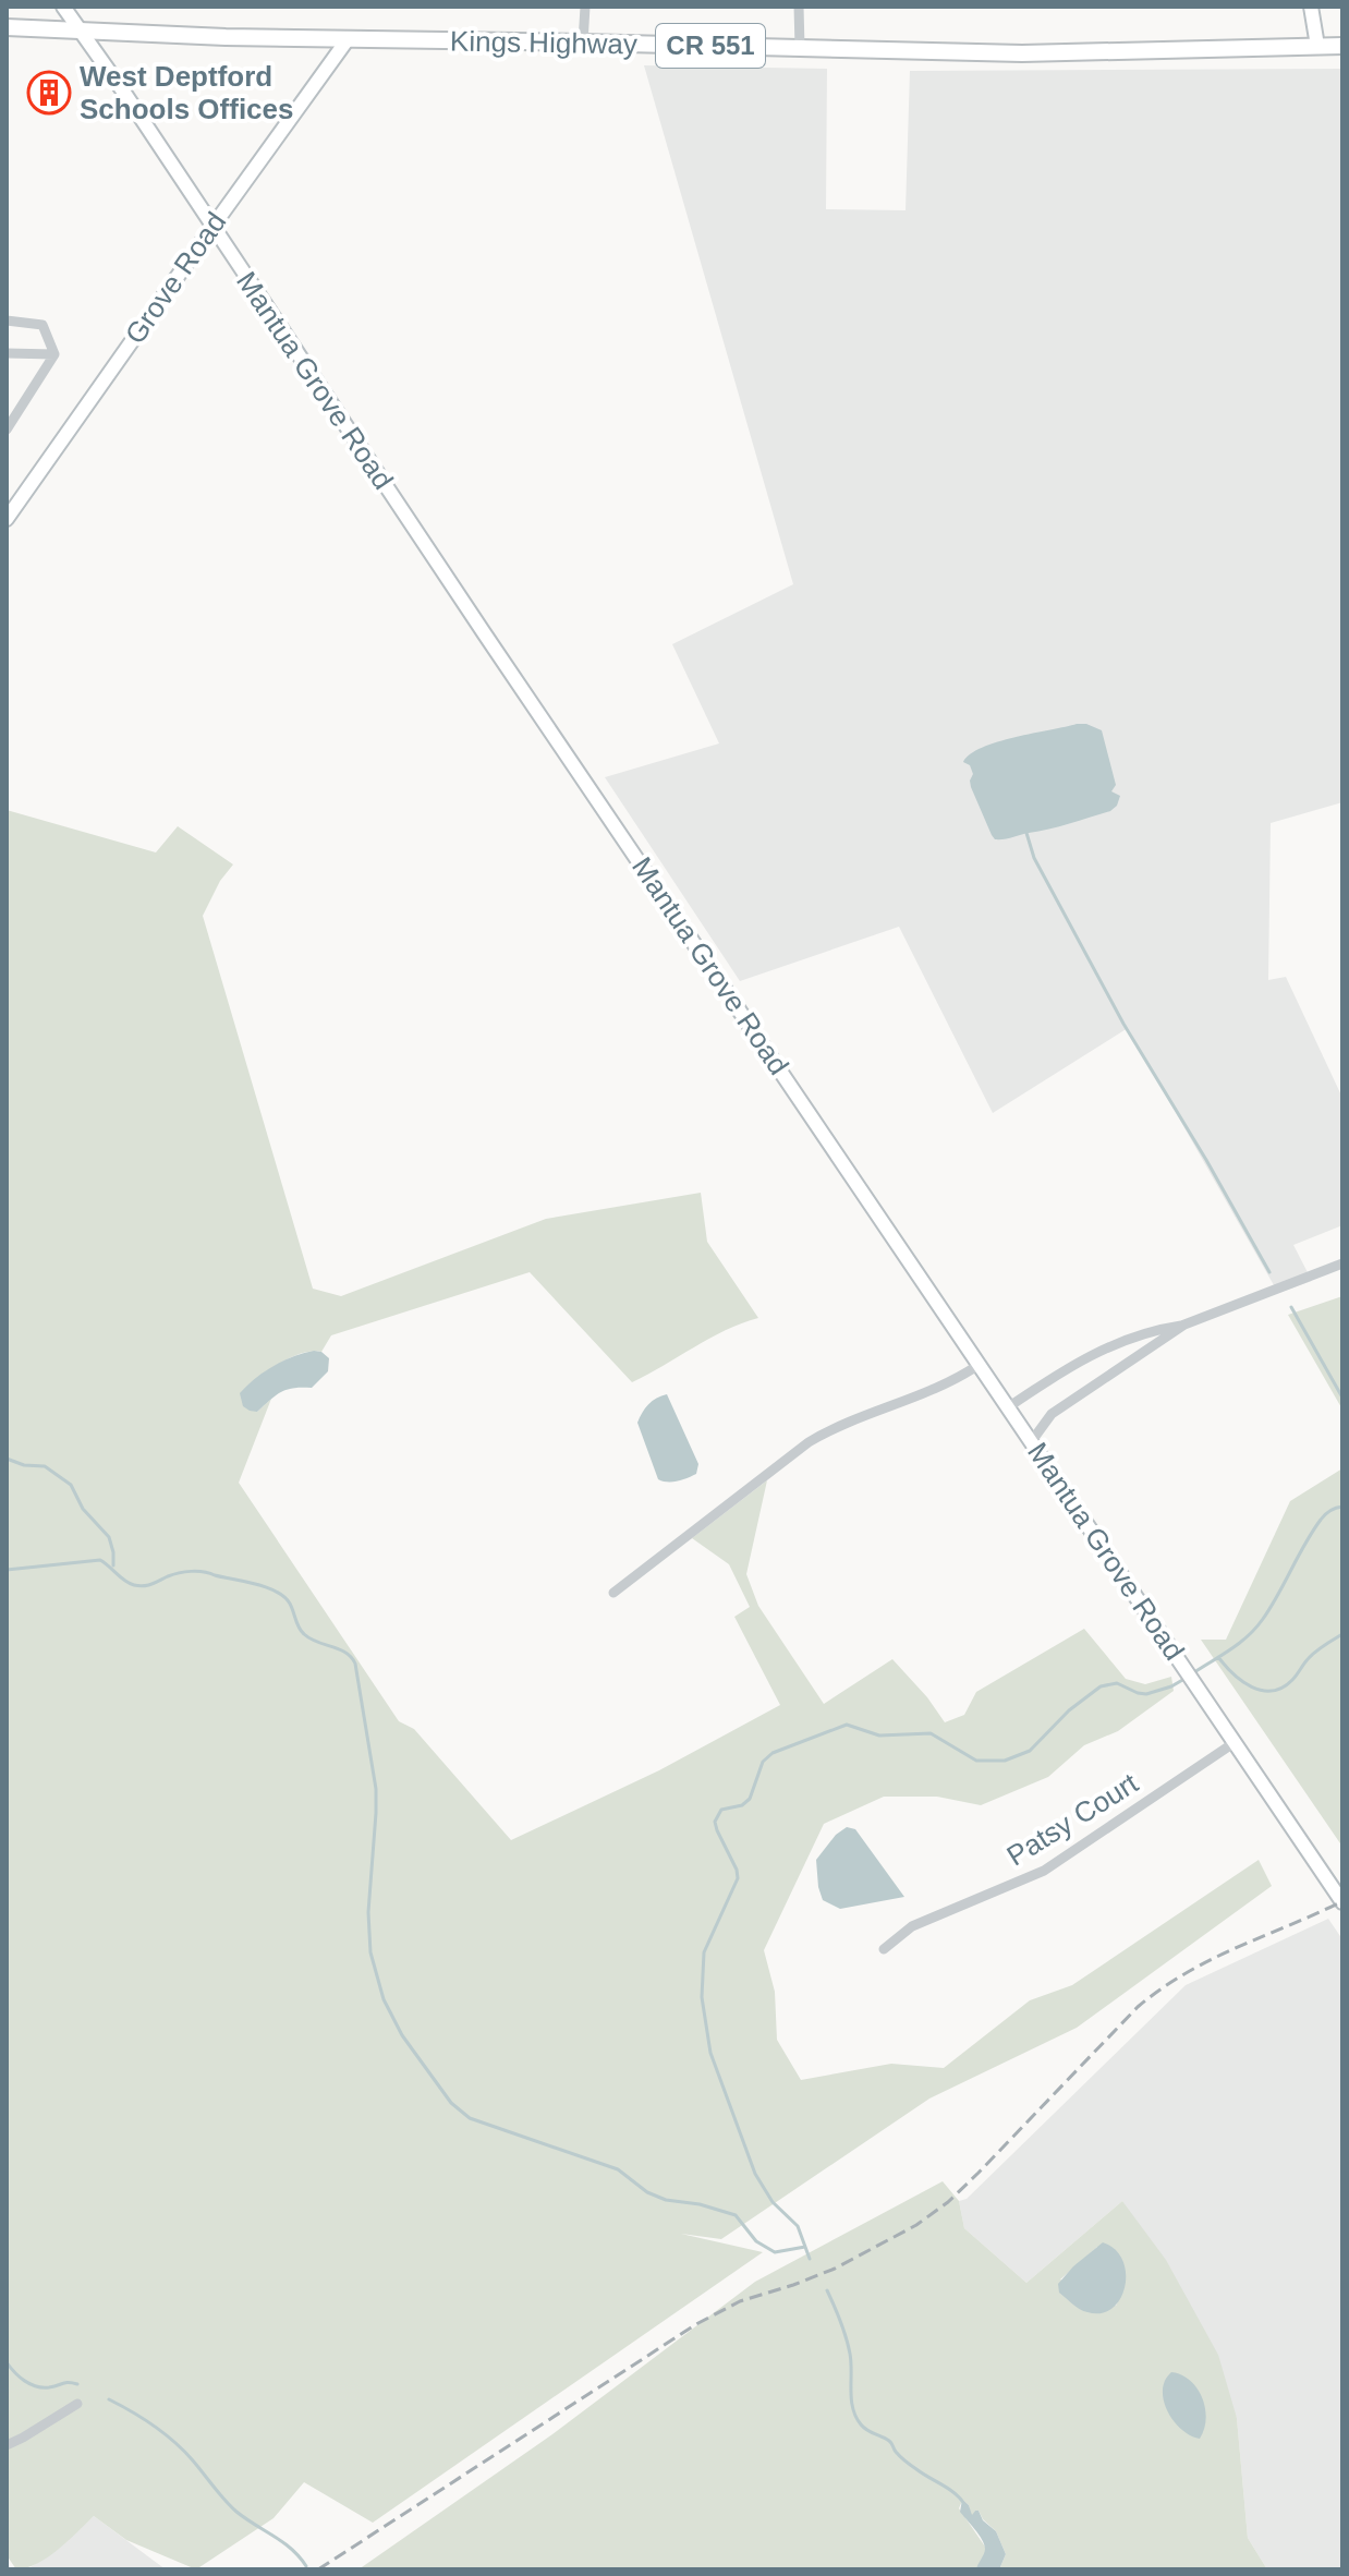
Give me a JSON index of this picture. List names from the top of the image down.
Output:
{
  "streets": {
    "main road": [
      "Kings Highway",
      "CR 551",
      "Grove Road",
      "Mantua Grove Road"
    ],
    "street": ["Patsy Court"]
  },
  "crossings": [
    ["Kings Highway", "Grove Road"],
    ["Kings Highway", "Mantua Grove Road"],
    ["Grove Road", "Mantua Grove Road"],
    ["Mantua Grove Road", "Patsy Court"]
  ],
  "places": {
    "building": ["West Deptford Schools Offices"]
  }
}
